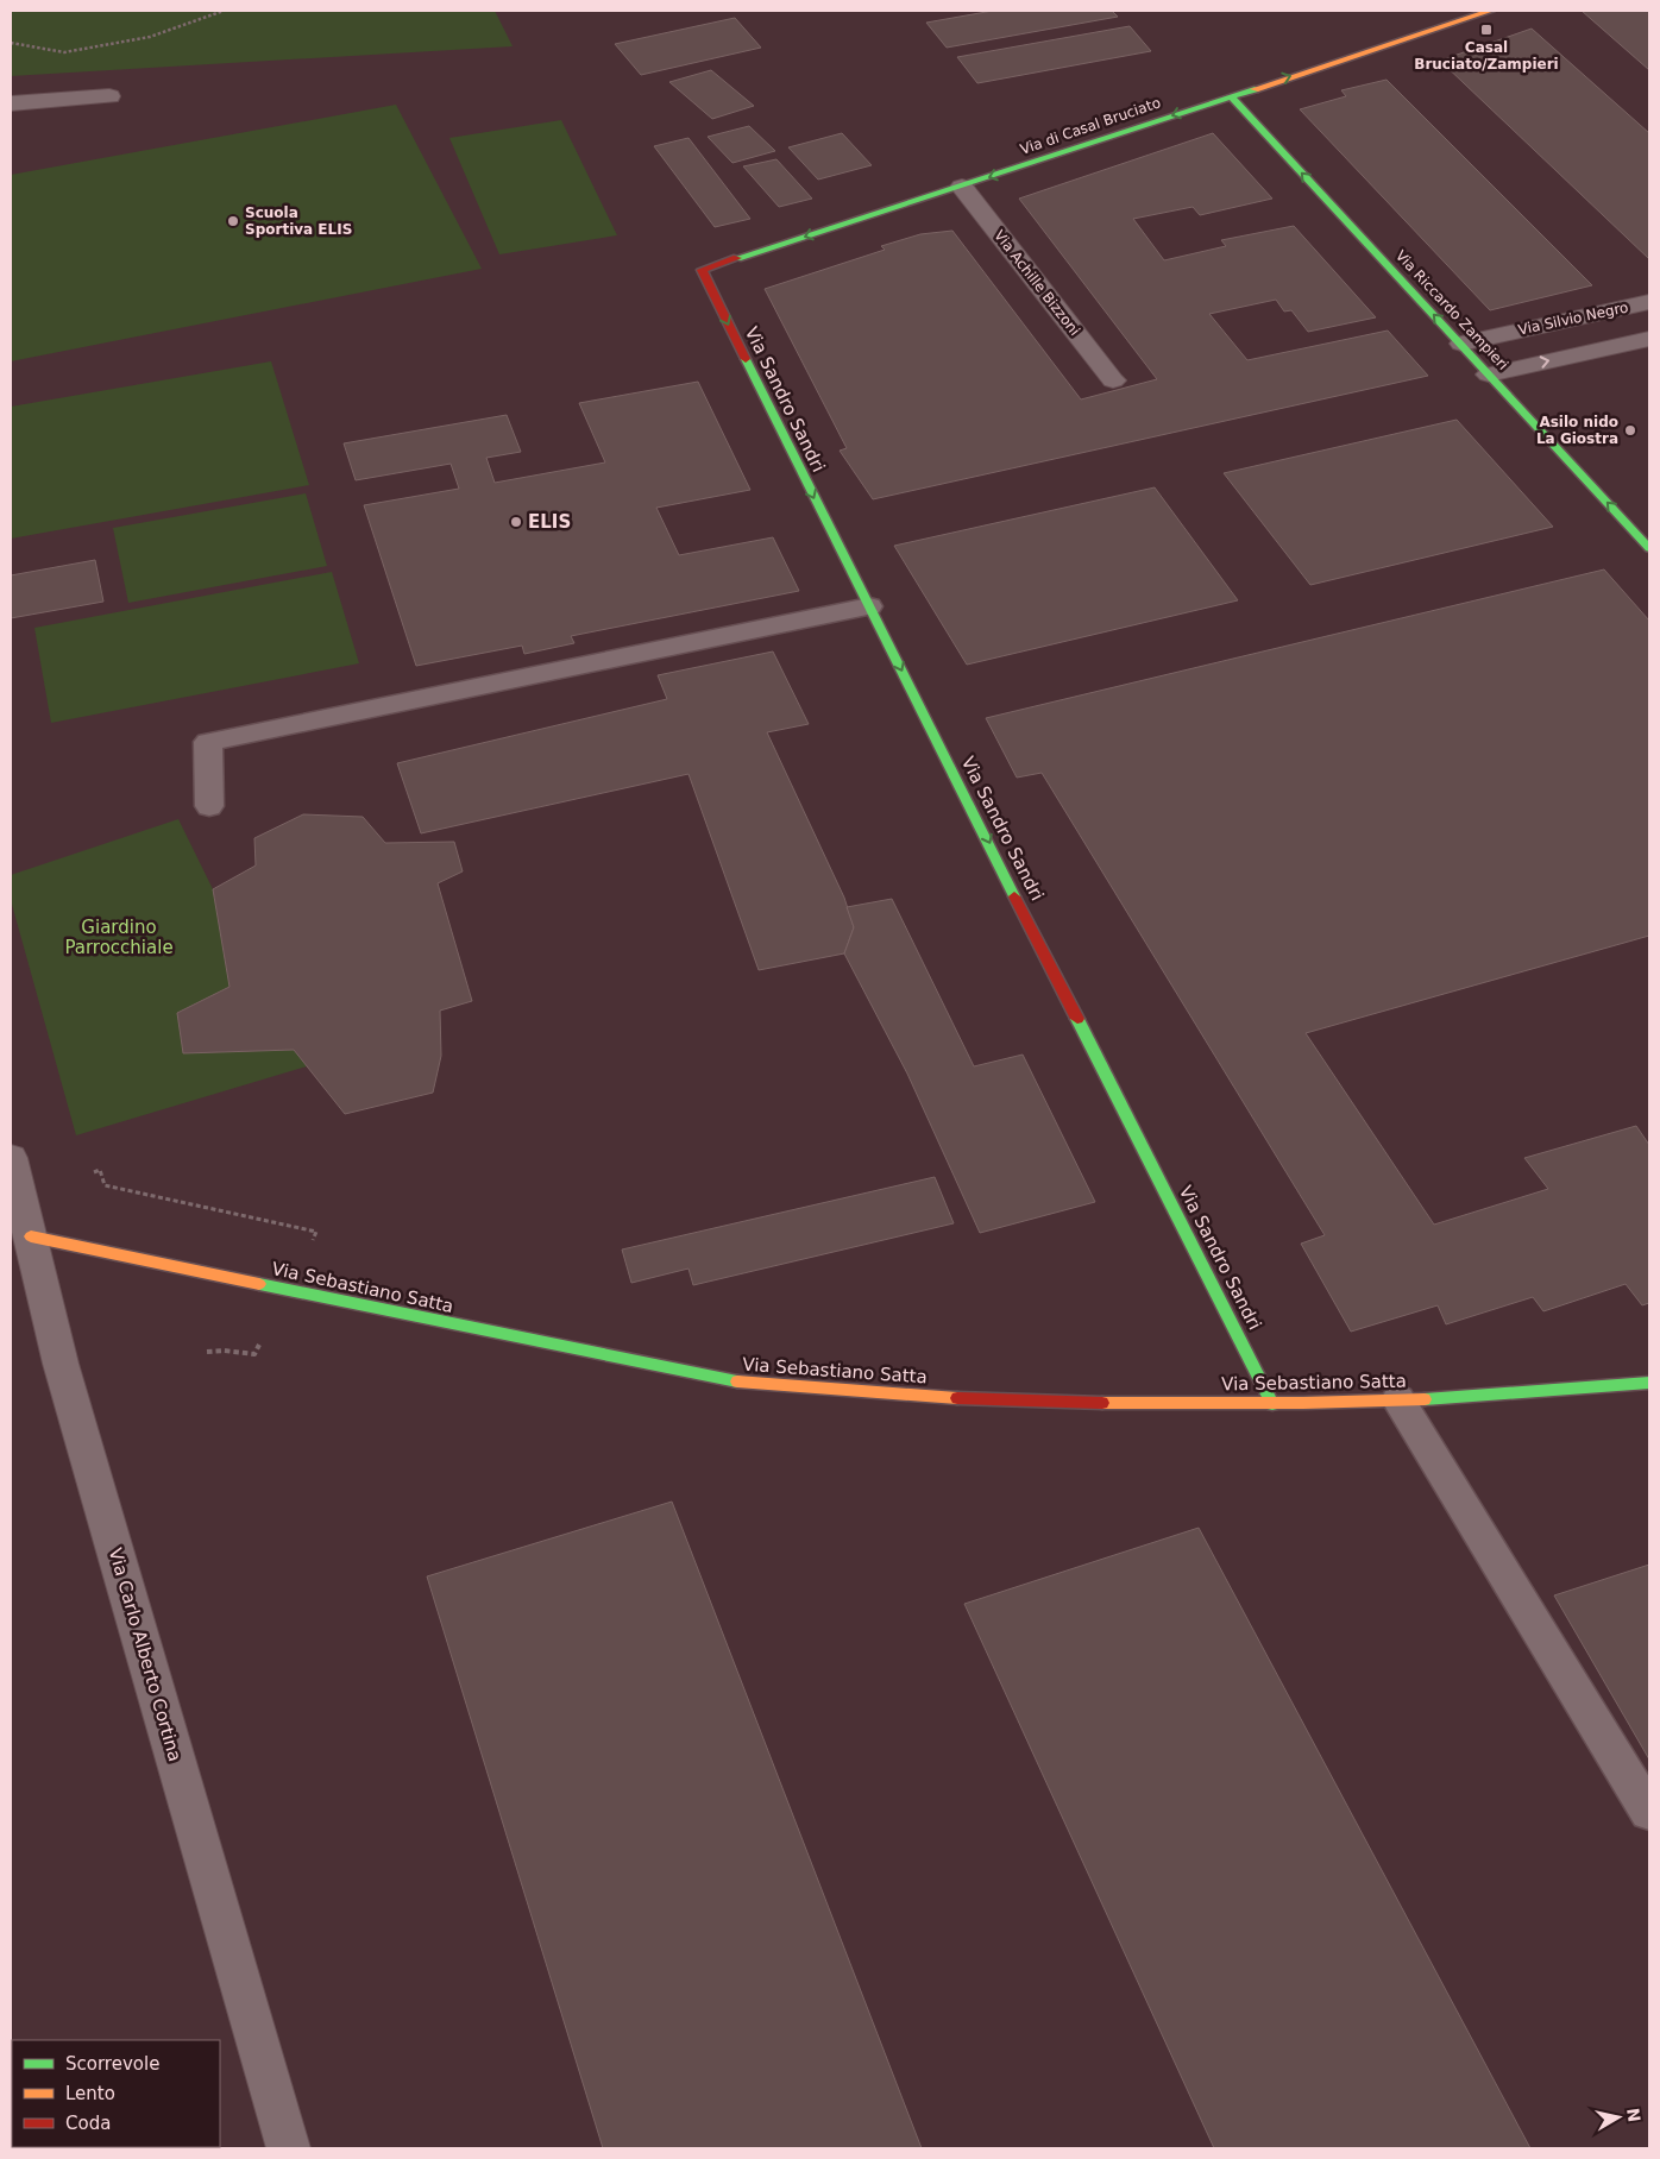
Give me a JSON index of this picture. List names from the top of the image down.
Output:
{
  "streets": {
    "street": [
      "Via di Casal Bruciato",
      "Via Achille Bizzoni",
      "Via Riccardo Zampieri",
      "Via Silvio Negro",
      "Via Sandro Sandri",
      "Via Sebastiano Satta",
      "Via Carlo Alberto Cortina"
    ]
  },
  "crossings": [
    ["Via di Casal Bruciato", "Via Achille Bizzoni"],
    ["Via di Casal Bruciato", "Via Riccardo Zampieri"],
    ["Via di Casal Bruciato", "Via Sandro Sandri"],
    ["Via Riccardo Zampieri", "Via Silvio Negro"],
    ["Via Sandro Sandri", "Via Sebastiano Satta"],
    ["Via Sebastiano Satta", "Via Carlo Alberto Cortina"]
  ],
  "one_way": ["Via Riccardo Zampieri", "Via Sandro Sandri"],
  "parks": ["Giardino Parrocchiale"],
  "places": {
    "transit": ["Casal Bruciato/Zampieri"],
    "other": ["Scuola Sportiva ELIS", "Asilo nido La Giostra", "ELIS"]
  },
  "legend": ["Scorrevole", "Lento", "Coda"],
  "north": "right"
}
